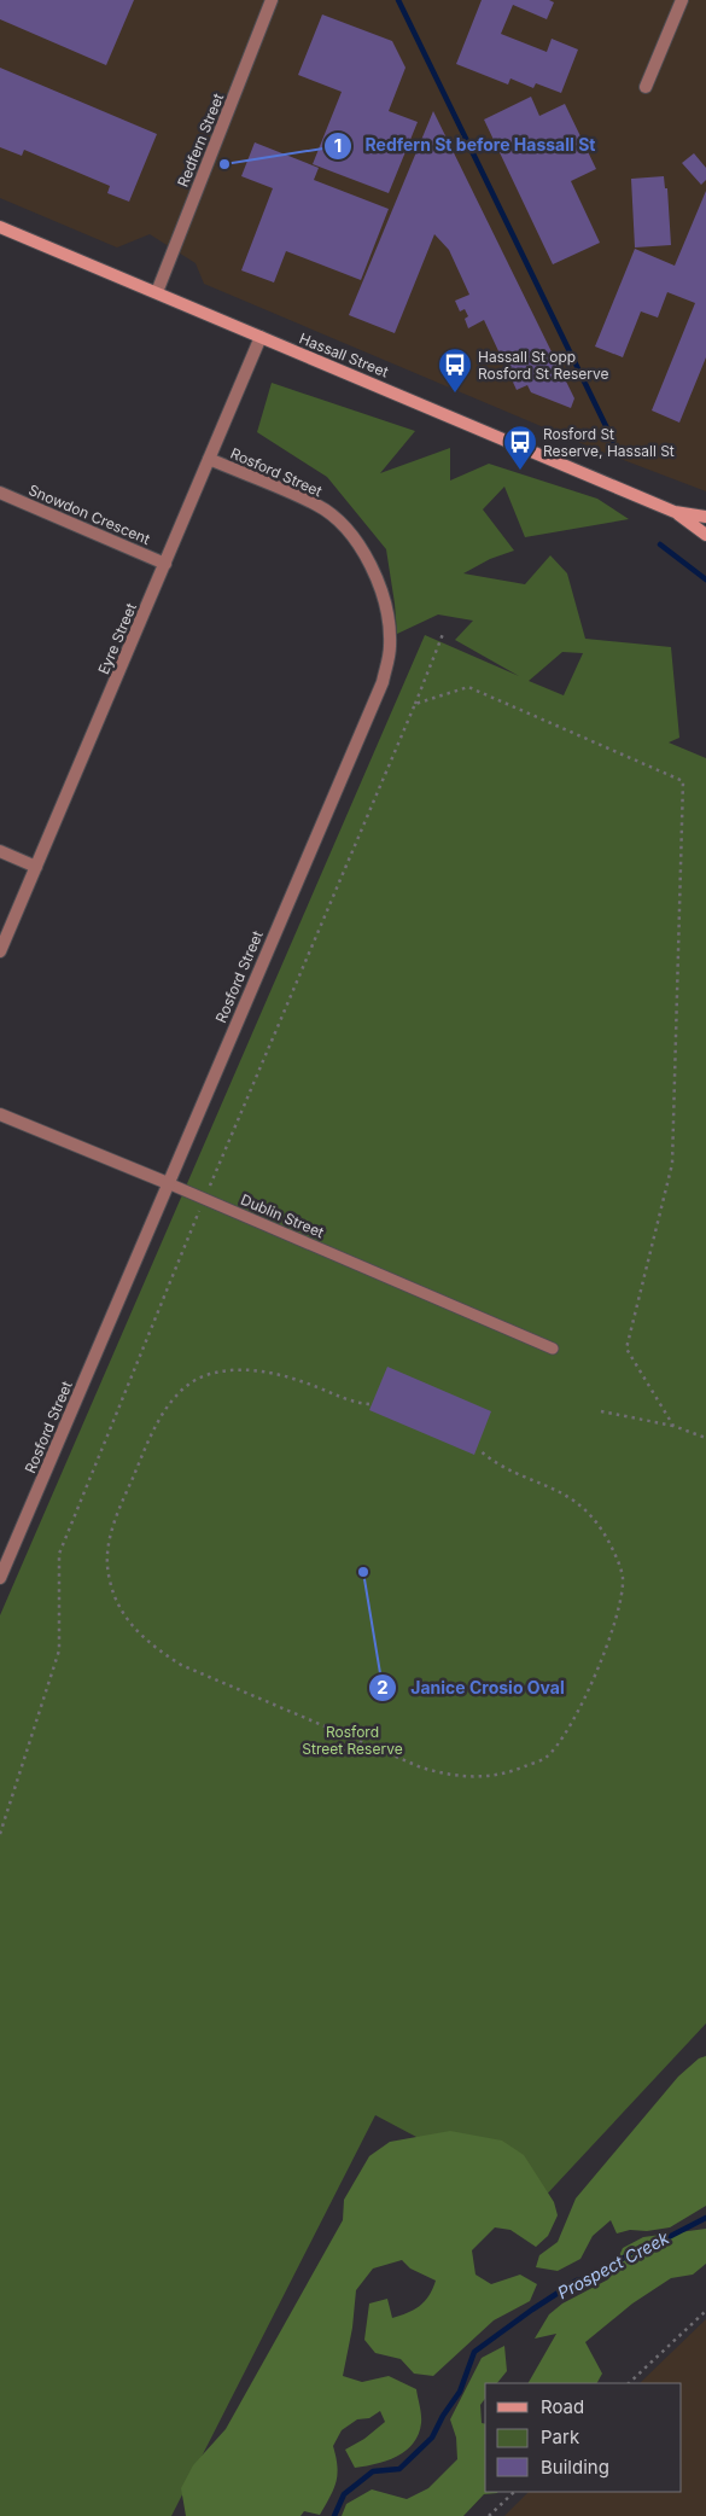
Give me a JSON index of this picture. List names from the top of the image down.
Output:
{
  "streets": {
    "main road": ["Hassall Street"],
    "street": [
      "Redfern Street",
      "Rosford Street",
      "Snowdon Crescent",
      "Eyre Street",
      "Dublin Street"
    ]
  },
  "crossings": [
    ["Redfern Street", "Hassall Street"],
    ["Hassall Street", "Eyre Street"],
    ["Rosford Street", "Eyre Street"],
    ["Rosford Street", "Dublin Street"],
    ["Snowdon Crescent", "Eyre Street"]
  ],
  "water": ["Prospect Creek"],
  "parks": ["Rosford Street Reserve"],
  "places": {
    "other": ["Redfern St before Hassall St", "Janice Crosio Oval"],
    "bus stop": ["Hassall St opp Rosford St Reserve", "Rosford St Reserve, Hassall St"]
  },
  "legend": ["Road", "Park", "Building"]
}
